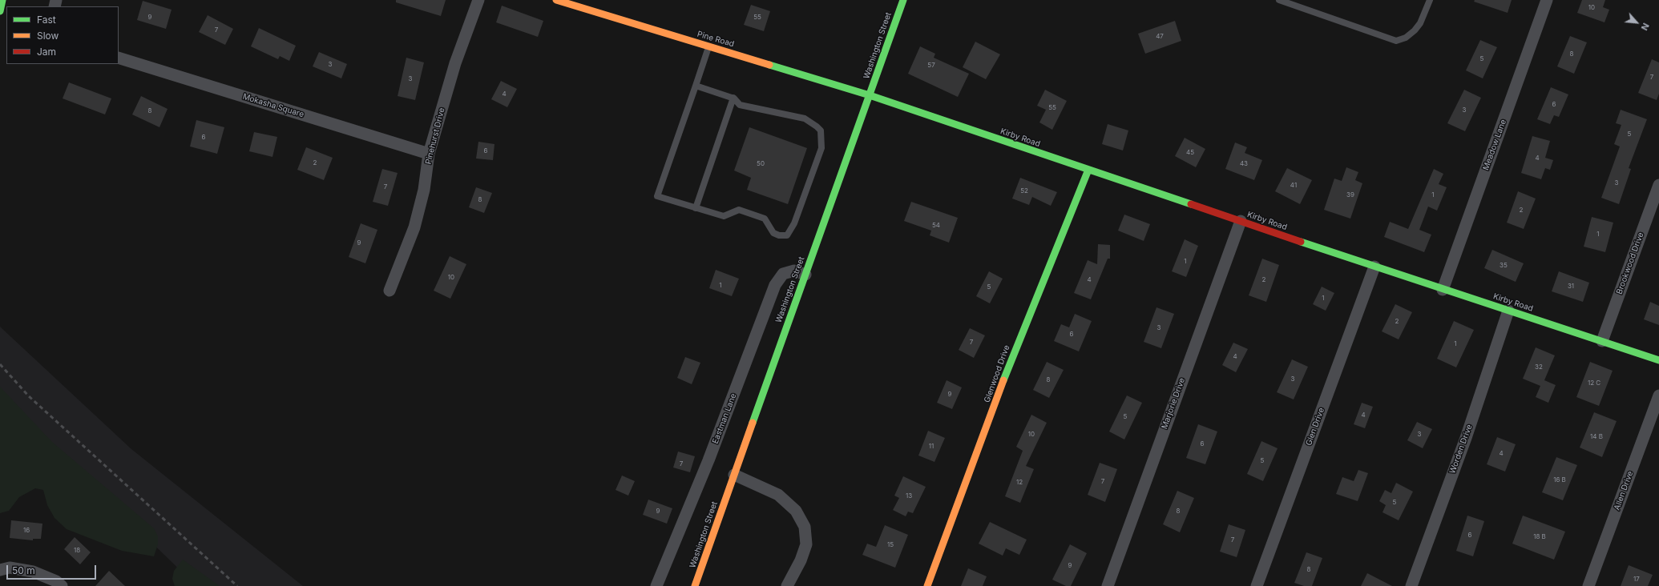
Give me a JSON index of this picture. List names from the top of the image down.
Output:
{
  "streets": {
    "main road": [
      "Pine Road",
      "Washington Street",
      "Kirby Road",
      "Glenwood Drive"
    ],
    "street": [
      "Mokasha Square",
      "Pinehurst Drive",
      "Meadow Lane",
      "Brookwood Drive",
      "Marjorie Drive",
      "Eastman Lane",
      "Glen Drive",
      "Worden Drive",
      "Allen Drive"
    ]
  },
  "crossings": [
    ["Pine Road", "Washington Street"],
    ["Pine Road", "Kirby Road"],
    ["Washington Street", "Kirby Road"],
    ["Washington Street", "Eastman Lane"],
    ["Mokasha Square", "Pinehurst Drive"],
    ["Kirby Road", "Meadow Lane"],
    ["Kirby Road", "Brookwood Drive"],
    ["Kirby Road", "Glenwood Drive"],
    ["Kirby Road", "Marjorie Drive"],
    ["Kirby Road", "Glen Drive"],
    ["Kirby Road", "Worden Drive"]
  ],
  "house_numbers": [
    "10",
    "9",
    "55",
    "7",
    "47",
    "8",
    "5",
    "3",
    "57",
    "7",
    "3",
    "4",
    "6",
    "55",
    "3",
    "8",
    "5",
    "6",
    "6",
    "45",
    "4",
    "2",
    "50",
    "43",
    "3",
    "41",
    "7",
    "52",
    "39",
    "1",
    "8",
    "2",
    "54",
    "1",
    "9",
    "1",
    "35",
    "10",
    "4",
    "2",
    "1",
    "31",
    "5",
    "1",
    "2",
    "3",
    "6",
    "7",
    "1",
    "4",
    "32",
    "3",
    "8",
    "12 C",
    "9",
    "4",
    "5",
    "10",
    "3",
    "14 B",
    "6",
    "11",
    "4",
    "5",
    "7",
    "16 B",
    "7",
    "12",
    "13",
    "5",
    "9",
    "8",
    "16",
    "6",
    "18 B",
    "7",
    "15",
    "18",
    "9",
    "8",
    "17"
  ],
  "legend": ["Fast", "Slow", "Jam"],
  "scale_bar": "50 m",
  "north": "bottom right"
}
